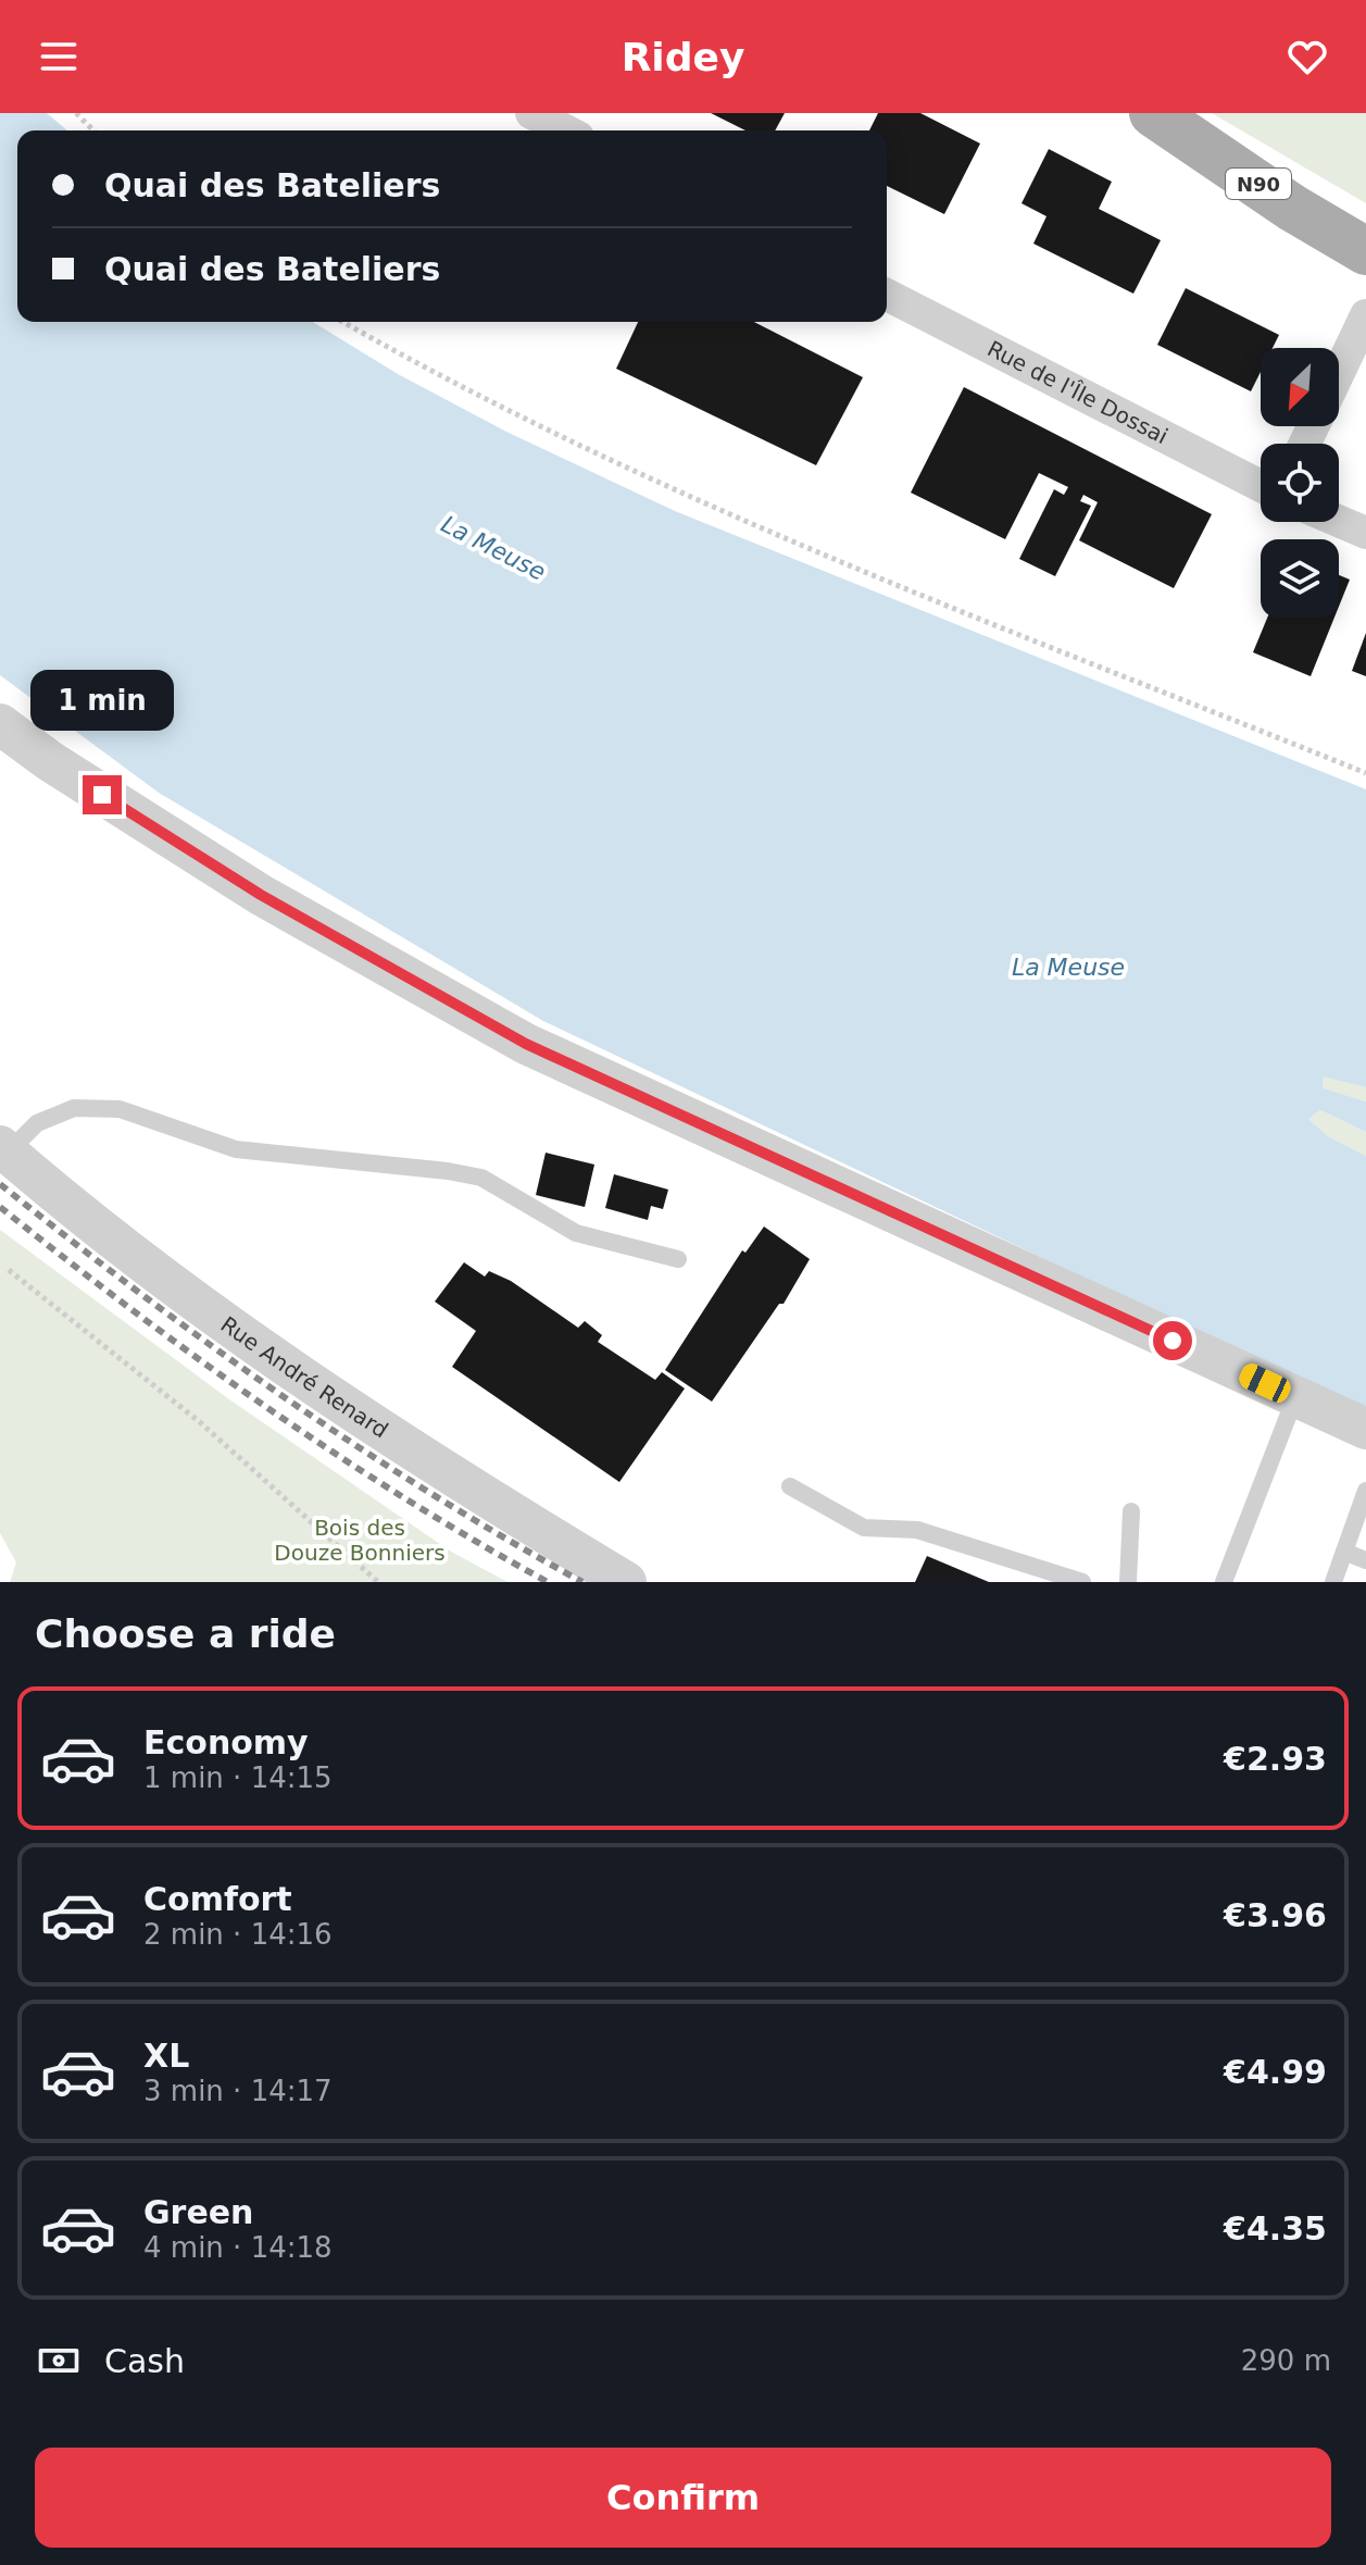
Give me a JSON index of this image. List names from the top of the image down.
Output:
{
  "streets": {
    "main road": ["N90"],
    "street": ["Rue de l'Île Dossai", "Rue André Renard"]
  },
  "water": ["La Meuse"],
  "parks": ["Bois des Douze Bonniers"],
  "north": "bottom left",
  "page": {
    "header": "Ridey",
    "banner": ["Quai des Bateliers", "Quai des Bateliers"],
    "bubble": "1 min",
    "heading": "Choose a ride",
    "list": [
      {
        "name": "Economy",
        "note": "1 min · 14:15",
        "value": "€2.93"
      },
      {
        "name": "Comfort",
        "note": "2 min · 14:16",
        "value": "€3.96"
      },
      {
        "name": "XL",
        "note": "3 min · 14:17",
        "value": "€4.99"
      },
      {
        "name": "Green",
        "note": "4 min · 14:18",
        "value": "€4.35"
      }
    ],
    "pay": ["Cash", "290 m"],
    "buttons": "Confirm"
  }
}
